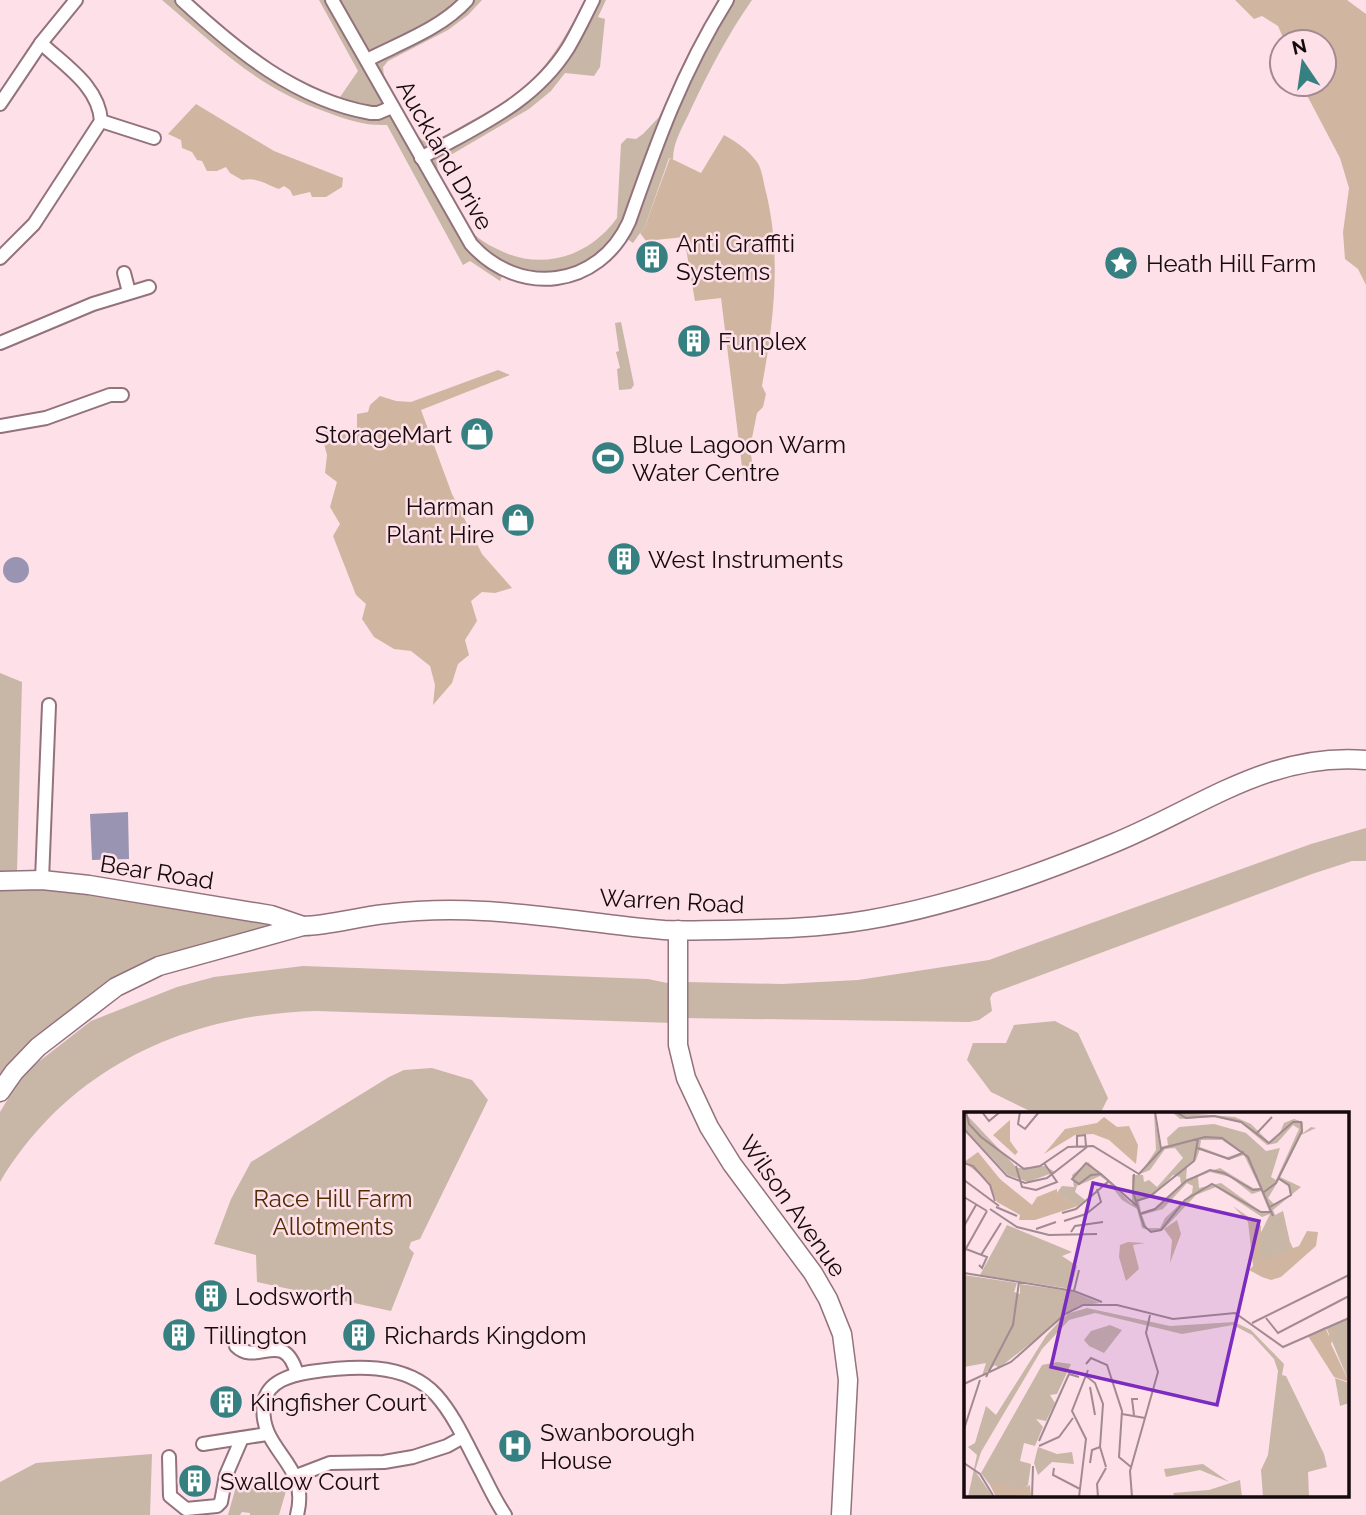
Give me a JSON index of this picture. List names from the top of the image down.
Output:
{
  "streets": {
    "street": [
      "Auckland Drive",
      "Bear Road",
      "Warren Road",
      "Wilson Avenue"
    ]
  },
  "crossings": [
    ["Bear Road", "Warren Road"],
    ["Warren Road", "Wilson Avenue"]
  ],
  "parks": ["Race Hill Farm Allotments"],
  "places": {
    "building": [
      "Anti Graffiti Systems",
      "Funplex",
      "West Instruments",
      "Lodsworth",
      "Tillington",
      "Richards Kingdom",
      "Kingfisher Court",
      "Swallow Court"
    ],
    "place": ["Heath Hill Farm"],
    "shop": ["StorageMart", "Harman Plant Hire"],
    "sports": ["Blue Lagoon Warm Water Centre"],
    "hospital": ["Swanborough House"]
  },
  "north": "top"
}
